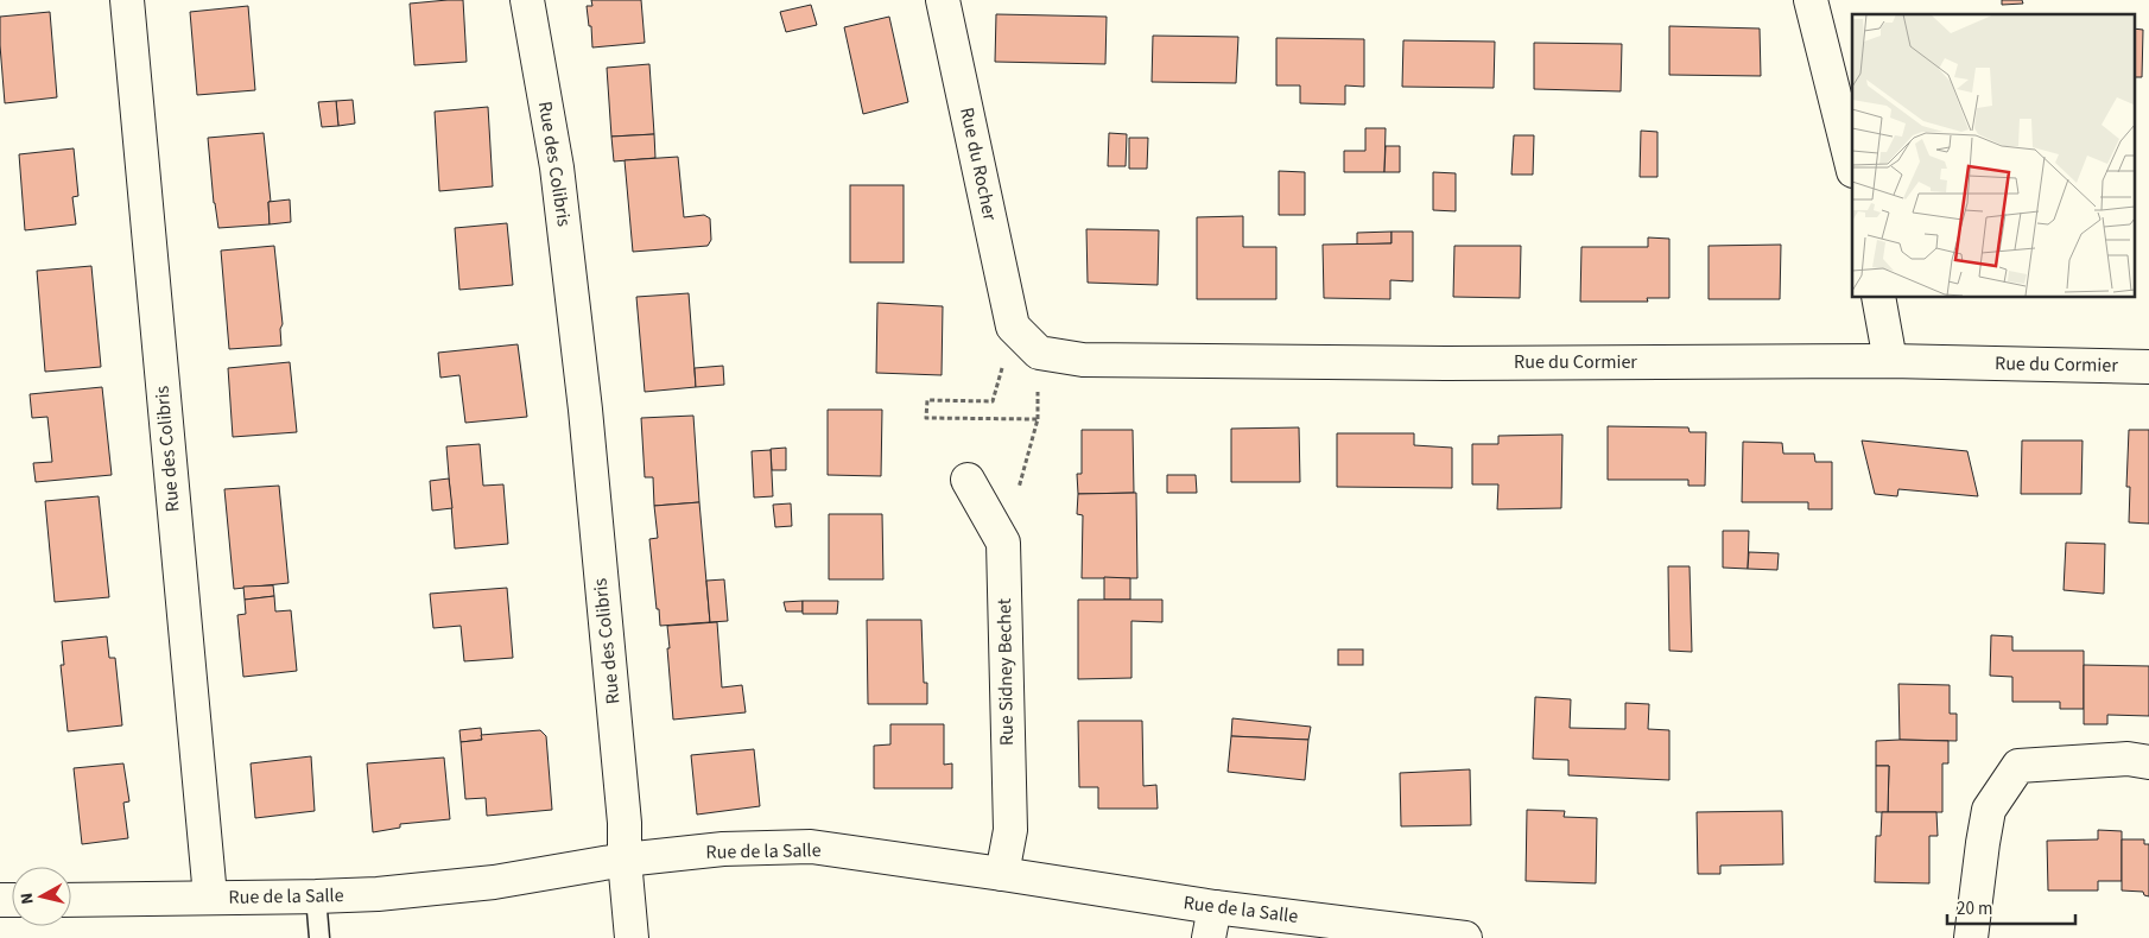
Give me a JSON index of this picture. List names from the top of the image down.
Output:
{
  "streets": {
    "street": [
      "Rue des Colibris",
      "Rue du Rocher",
      "Rue du Cormier",
      "Rue Sidney Bechet",
      "Rue de la Salle"
    ]
  },
  "crossings": [
    ["Rue des Colibris", "Rue de la Salle"],
    ["Rue du Rocher", "Rue du Cormier"],
    ["Rue Sidney Bechet", "Rue de la Salle"]
  ],
  "scale_bar": "20 m",
  "north": "left"
}
